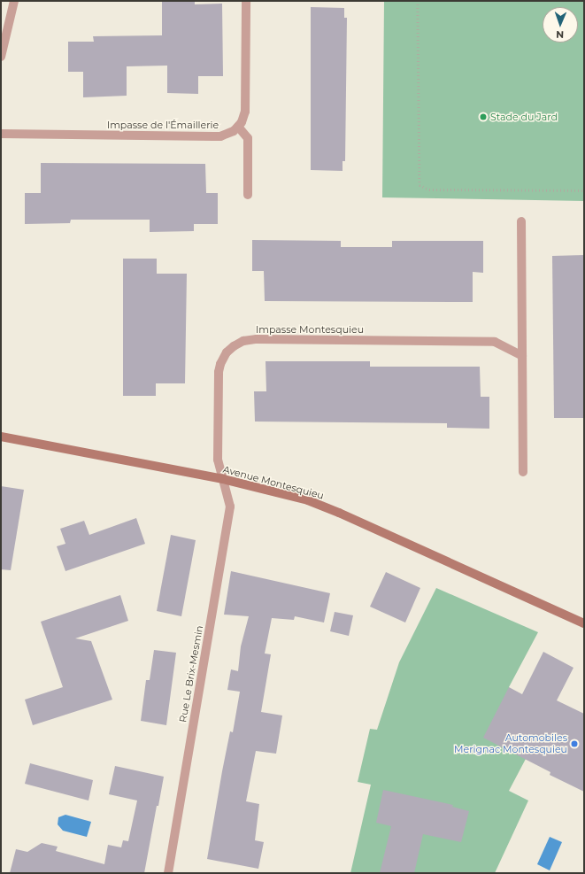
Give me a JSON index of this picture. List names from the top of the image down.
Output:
{
  "streets": {
    "street": [
      "Impasse de l'Émaillerie",
      "Impasse Montesquieu",
      "Avenue Montesquieu",
      "Rue Le Brix-Mesmin"
    ]
  },
  "crossings": [
    ["Impasse Montesquieu", "Avenue Montesquieu"],
    ["Impasse Montesquieu", "Rue Le Brix-Mesmin"],
    ["Avenue Montesquieu", "Rue Le Brix-Mesmin"]
  ],
  "places": ["Stade du Jard", "Automobiles Merignac Montesquieu"],
  "north": "bottom"
}
